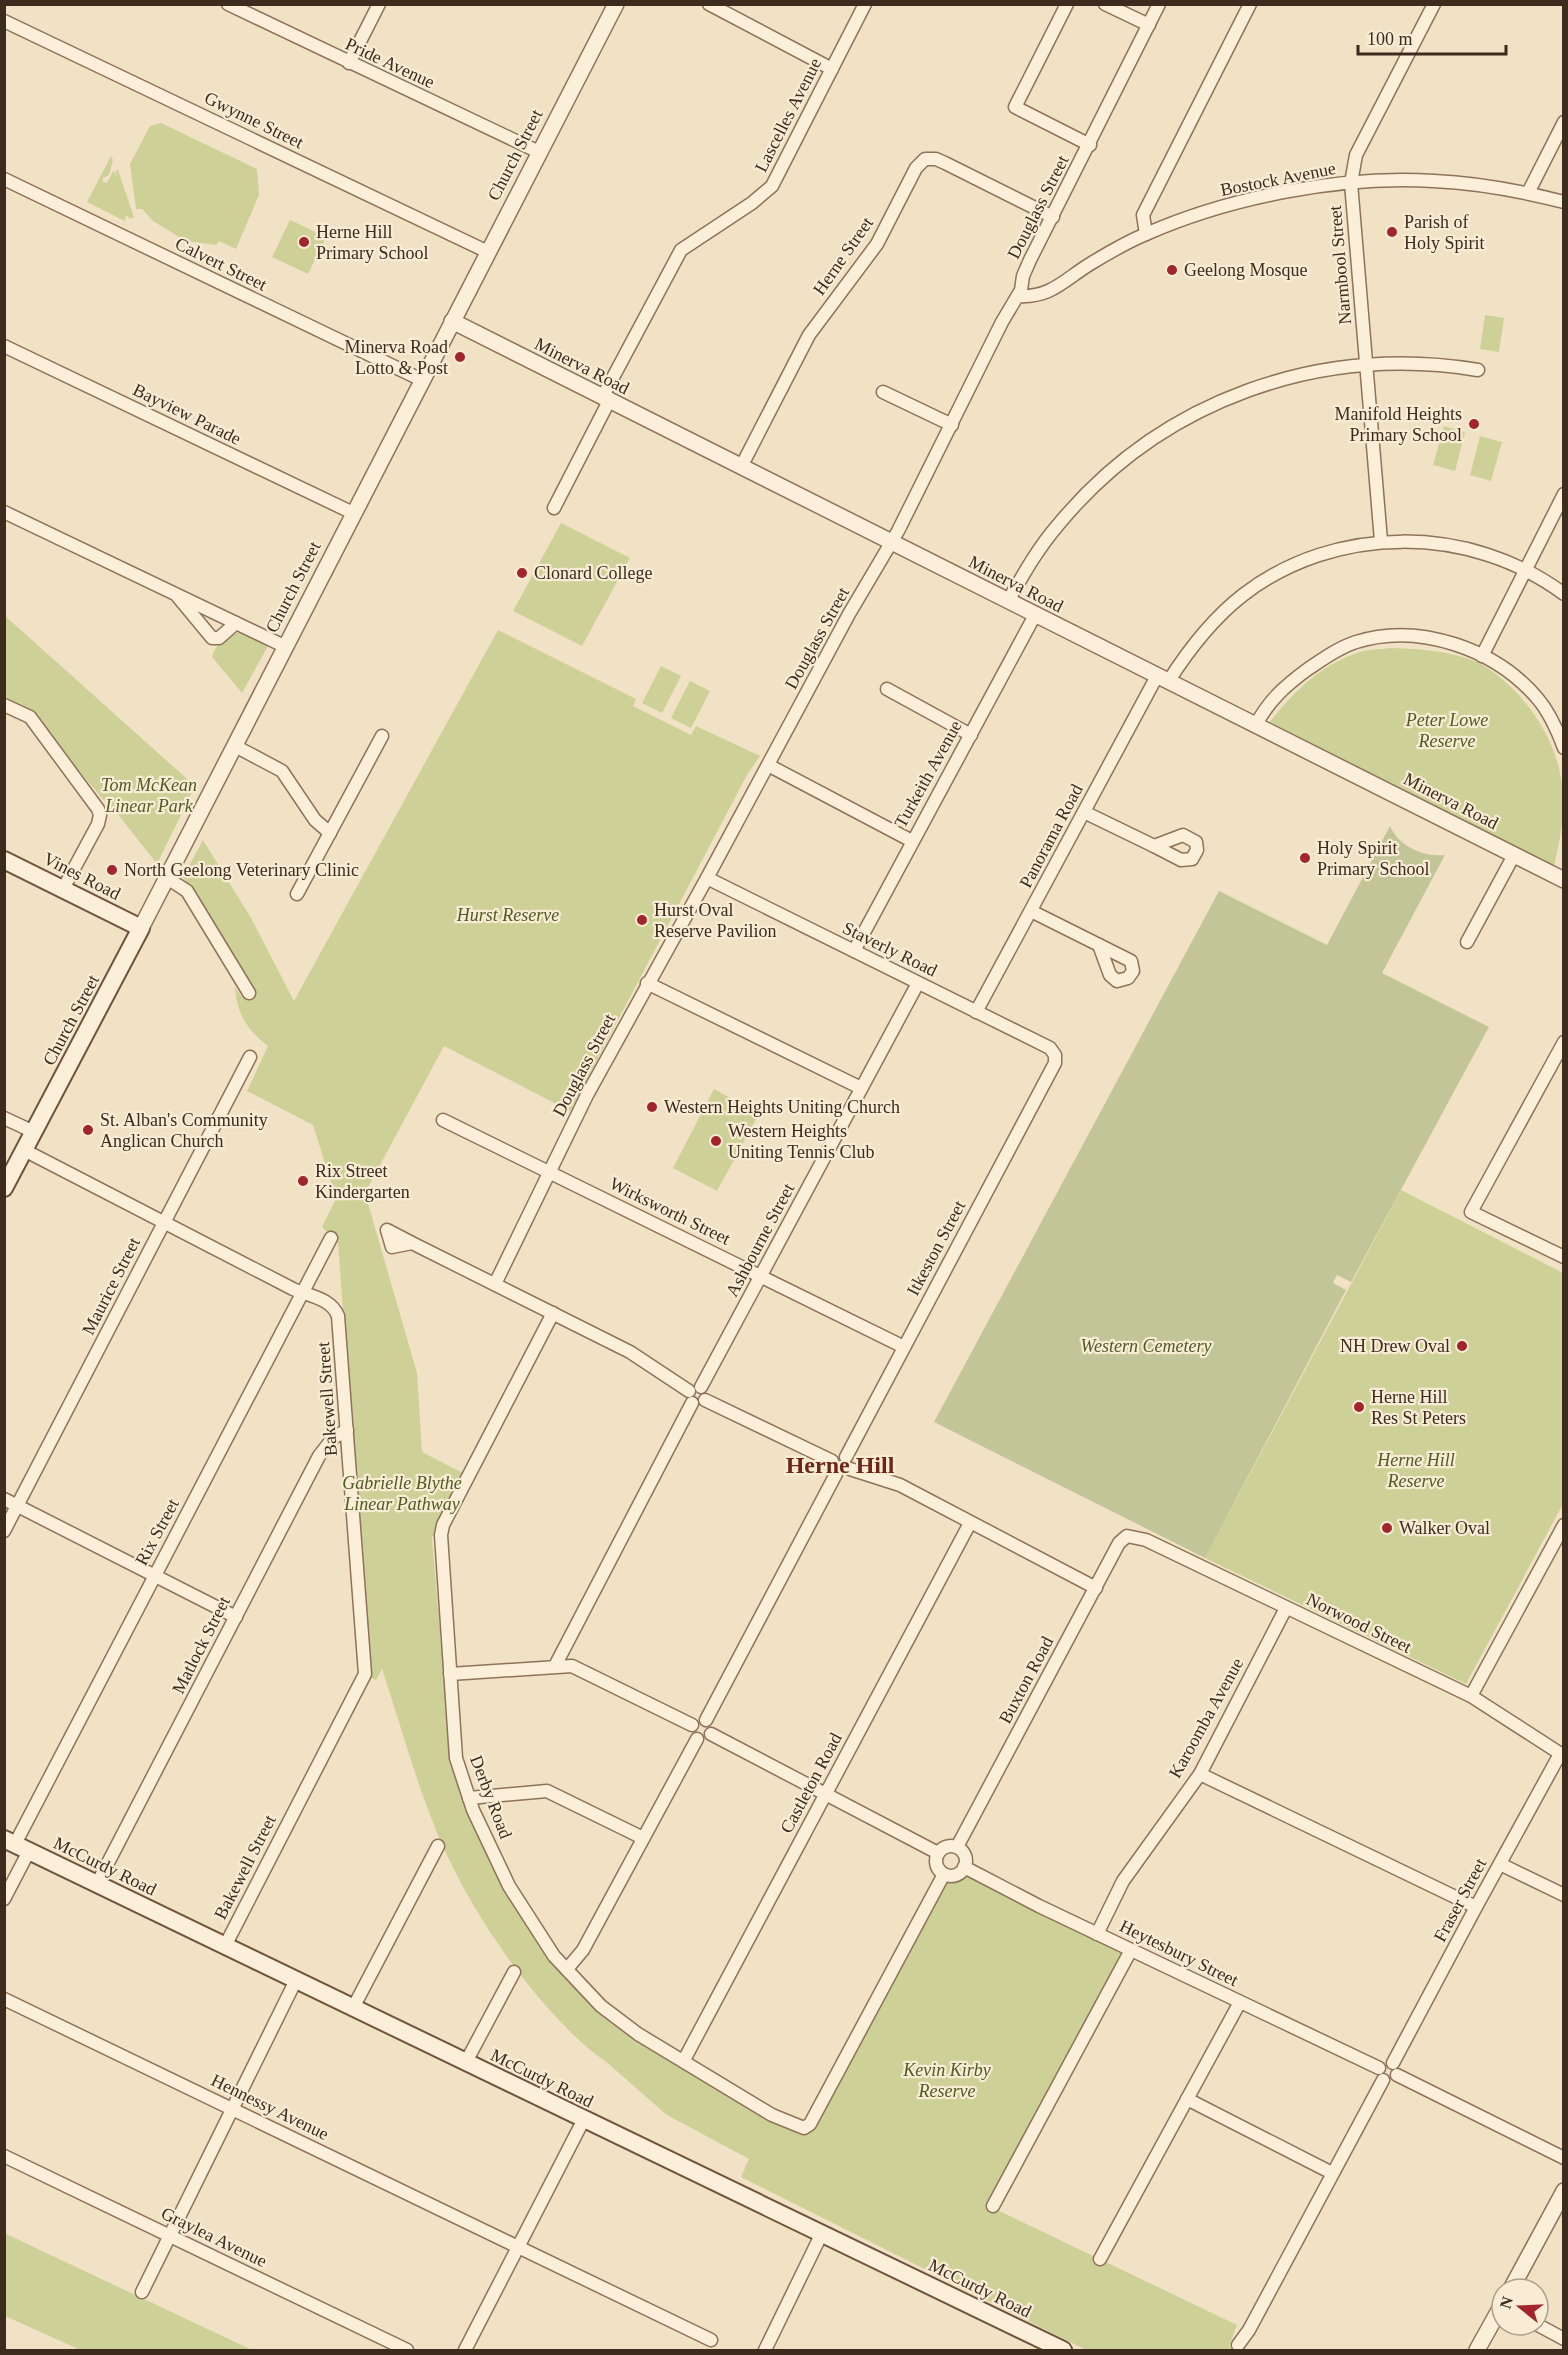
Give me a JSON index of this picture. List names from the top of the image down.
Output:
{
  "streets": {
    "main road": ["Church Street", "Vines Road", "McCurdy Road"],
    "street": [
      "Pride Avenue",
      "Lascelles Avenue",
      "Gwynne Street",
      "Bostock Avenue",
      "Douglass Street",
      "Herne Street",
      "Calvert Street",
      "Narmbool Street",
      "Minerva Road",
      "Bayview Parade",
      "Turkeith Avenue",
      "Panorama Road",
      "Staverly Road",
      "Wirksworth Street",
      "Ashbourne Street",
      "Itkeston Street",
      "Maurice Street",
      "Bakewell Street",
      "Rix Street",
      "Norwood Street",
      "Matlock Street",
      "Buxton Road",
      "Karoomba Avenue",
      "Castleton Road",
      "Derby Road",
      "Fraser Street",
      "Heytesbury Street",
      "Hennessy Avenue",
      "Graylea Avenue"
    ]
  },
  "crossings": [
    ["Pride Avenue", "Church Street"],
    ["Lascelles Avenue", "Minerva Road"],
    ["Gwynne Street", "Church Street"],
    ["Church Street", "Calvert Street"],
    ["Church Street", "Minerva Road"],
    ["Church Street", "Bayview Parade"],
    ["Church Street", "Vines Road"],
    ["Church Street", "Bakewell Street"],
    ["Bostock Avenue", "Douglass Street"],
    ["Bostock Avenue", "Narmbool Street"],
    ["Douglass Street", "Herne Street"],
    ["Douglass Street", "Minerva Road"],
    ["Douglass Street", "Staverly Road"],
    ["Douglass Street", "Wirksworth Street"],
    ["Herne Street", "Minerva Road"],
    ["Narmbool Street", "Panorama Road"],
    ["Minerva Road", "Turkeith Avenue"],
    ["Minerva Road", "Panorama Road"],
    ["Turkeith Avenue", "Staverly Road"],
    ["Panorama Road", "Staverly Road"],
    ["Staverly Road", "Ashbourne Street"],
    ["Staverly Road", "Itkeston Street"],
    ["Wirksworth Street", "Ashbourne Street"],
    ["Wirksworth Street", "Itkeston Street"],
    ["Maurice Street", "Bakewell Street"],
    ["Bakewell Street", "Rix Street"],
    ["Bakewell Street", "Matlock Street"],
    ["Bakewell Street", "McCurdy Road"],
    ["Rix Street", "McCurdy Road"],
    ["Norwood Street", "Buxton Road"],
    ["Norwood Street", "Karoomba Avenue"],
    ["Norwood Street", "Fraser Street"],
    ["Matlock Street", "McCurdy Road"],
    ["Buxton Road", "Derby Road"],
    ["Buxton Road", "Heytesbury Street"],
    ["Karoomba Avenue", "Heytesbury Street"],
    ["Castleton Road", "Derby Road"],
    ["Derby Road", "Heytesbury Street"]
  ],
  "districts": ["Herne Hill"],
  "parks": [
    "Peter Lowe Reserve",
    "Tom McKean Linear Park",
    "Hurst Reserve",
    "Western Cemetery",
    "Herne Hill Reserve",
    "Gabrielle Blythe Linear Pathway",
    "Kevin Kirby Reserve"
  ],
  "places": [
    "Parish of Holy Spirit",
    "Herne Hill Primary School",
    "Geelong Mosque",
    "Minerva Road Lotto & Post",
    "Manifold Heights Primary School",
    "Clonard College",
    "Holy Spirit Primary School",
    "North Geelong Veterinary Clinic",
    "Hurst Oval Reserve Pavilion",
    "Western Heights Uniting Church",
    "St. Alban's Community Anglican Church",
    "Western Heights Uniting Tennis Club",
    "Rix Street Kindergarten",
    "NH Drew Oval",
    "Herne Hill Res St Peters",
    "Walker Oval"
  ],
  "scale_bar": "100 m",
  "north": "left"
}
